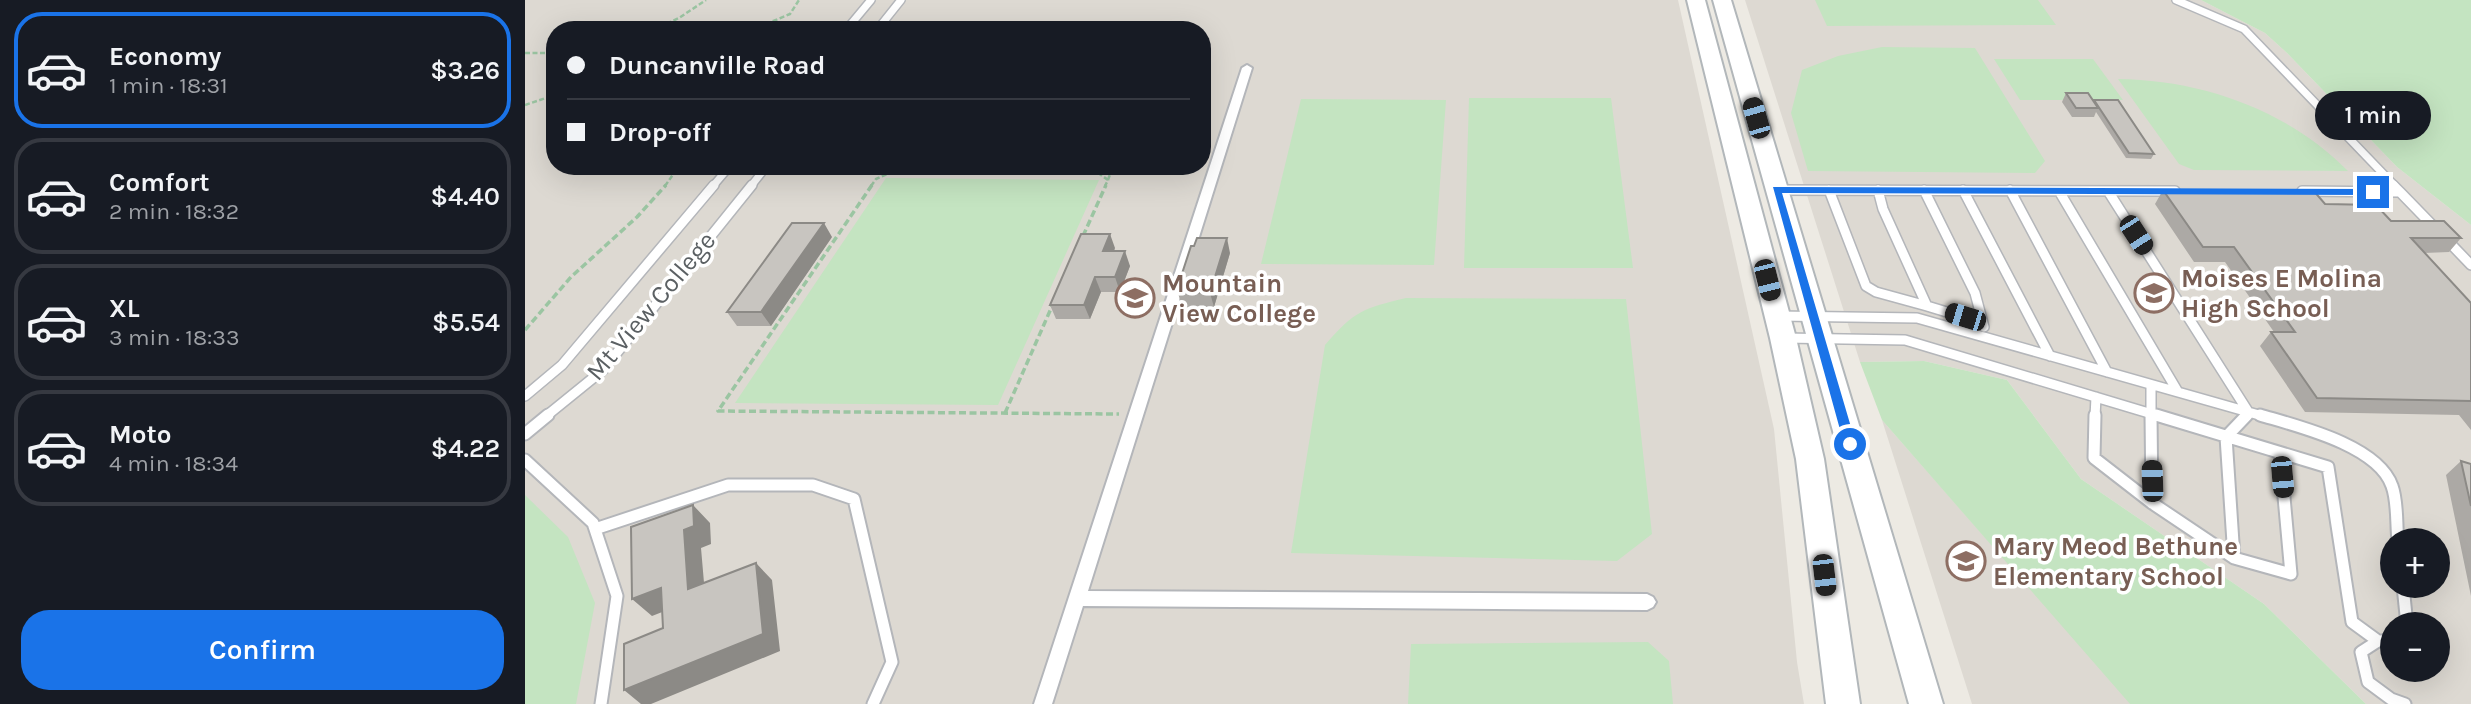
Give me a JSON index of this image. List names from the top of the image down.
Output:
{
  "streets": {
    "lane": ["Mt View College"]
  },
  "places": {
    "school or university": ["Moises E Molina High School", "Mountain View College", "Mary Meod Bethune Elementary School"]
  },
  "page": {
    "list": [
      {
        "name": "Economy",
        "note": "1 min · 18:31",
        "value": "$3.26"
      },
      {
        "name": "Comfort",
        "note": "2 min · 18:32",
        "value": "$4.40"
      },
      {
        "name": "XL",
        "note": "3 min · 18:33",
        "value": "$5.54"
      },
      {
        "name": "Moto",
        "note": "4 min · 18:34",
        "value": "$4.22"
      }
    ],
    "banner": ["Duncanville Road", "Drop-off"],
    "bubble": "1 min",
    "map_buttons": ["+", "−"],
    "buttons": "Confirm"
  }
}
